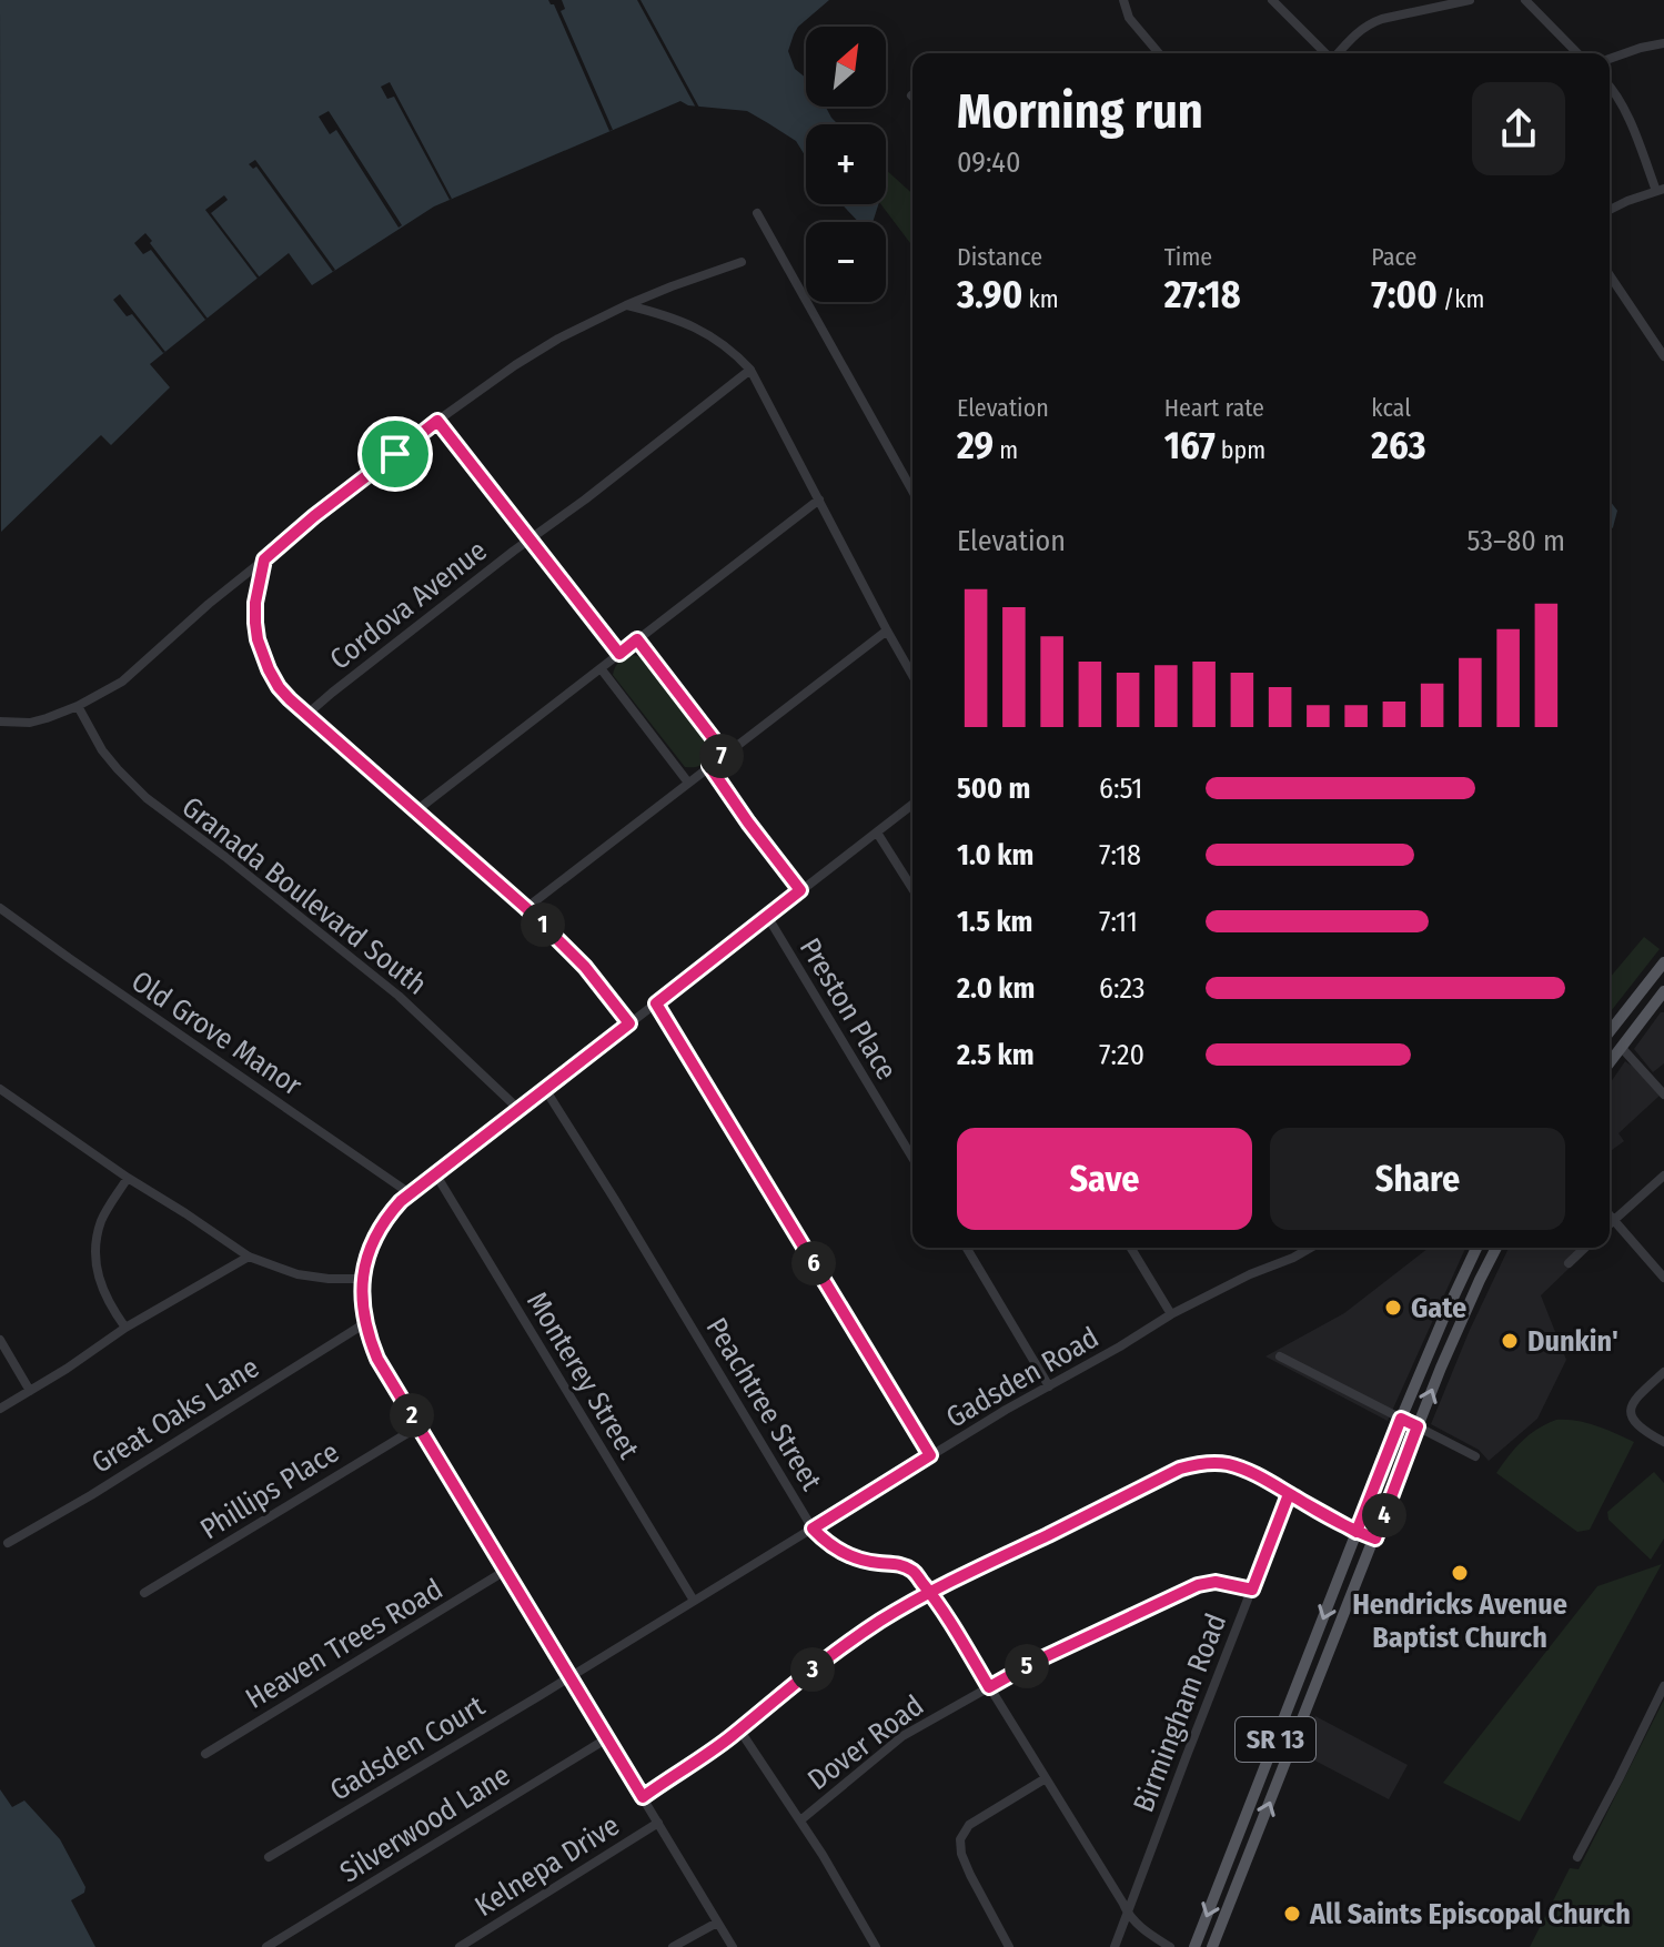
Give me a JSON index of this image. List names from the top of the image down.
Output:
{
  "streets": {
    "main road": ["SR 13"],
    "street": [
      "Cordova Avenue",
      "Granada Boulevard South",
      "Preston Place",
      "Old Grove Manor",
      "Monterey Street",
      "Gadsden Road",
      "Peachtree Street",
      "Great Oaks Lane",
      "Phillips Place",
      "Heaven Trees Road",
      "Birmingham Road",
      "Dover Road",
      "Gadsden Court",
      "Silverwood Lane",
      "Kelnepa Drive"
    ]
  },
  "crossings": [
    ["Monterey Street", "Gadsden Road"],
    ["Gadsden Road", "Peachtree Street"],
    ["Gadsden Road", "Gadsden Court"],
    ["Peachtree Street", "Birmingham Road"],
    ["Peachtree Street", "Dover Road"],
    ["Birmingham Road", "Dover Road"]
  ],
  "places": [
    "Gate",
    "Dunkin'",
    "Hendricks Avenue Baptist Church",
    "All Saints Episcopal Church"
  ],
  "north": "top right",
  "page": {
    "map_buttons": ["+", "−"],
    "heading": ["Morning run", "09:40"],
    "stats": [
      ["Distance", "3.90 km"],
      ["Time", "27:18"],
      ["Pace", "7:00 /km"],
      ["Elevation", "29 m"],
      ["Heart rate", "167 bpm"],
      ["kcal", "263"]
    ],
    "chart": ["Elevation", "53–80 m"],
    "pins": [
      "7",
      "1",
      "6",
      "2",
      "4",
      "5",
      "3"
    ],
    "list": [
      {
        "name": "500 m",
        "note": "6:51"
      },
      {
        "name": "1.0 km",
        "note": "7:18"
      },
      {
        "name": "1.5 km",
        "note": "7:11"
      },
      {
        "name": "2.0 km",
        "note": "6:23"
      },
      {
        "name": "2.5 km",
        "note": "7:20"
      }
    ],
    "buttons": ["Save", "Share"]
  }
}
